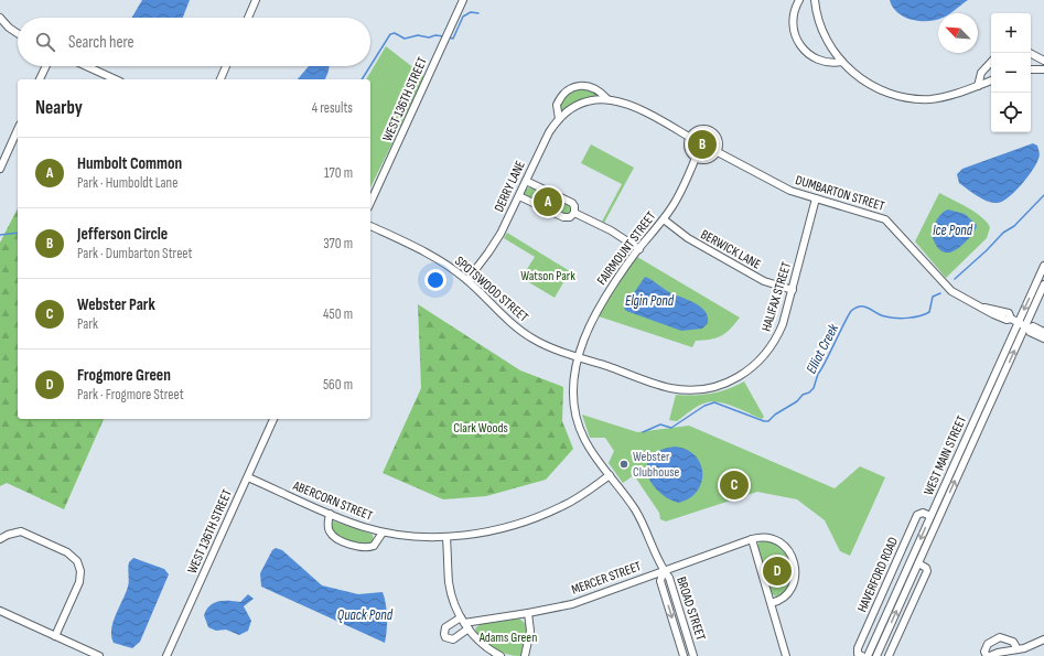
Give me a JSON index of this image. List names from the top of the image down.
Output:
{
  "streets": {
    "street": [
      "WEST 136TH STREET",
      "DERRY LANE",
      "DUMBARTON STREET",
      "FAIRMOUNT STREET",
      "BERWICK LANE",
      "SPOTSWOOD STREET",
      "HALIFAX STREET",
      "WEST MAIN STREET",
      "ABERCORN STREET",
      "HAVERFORD ROAD",
      "MERCER STREET",
      "BROAD STREET"
    ]
  },
  "crossings": [
    ["WEST 136TH STREET", "ABERCORN STREET"],
    ["DERRY LANE", "SPOTSWOOD STREET"],
    ["DUMBARTON STREET", "FAIRMOUNT STREET"],
    ["DUMBARTON STREET", "HALIFAX STREET"],
    ["DUMBARTON STREET", "WEST MAIN STREET"],
    ["FAIRMOUNT STREET", "BERWICK LANE"],
    ["FAIRMOUNT STREET", "SPOTSWOOD STREET"],
    ["FAIRMOUNT STREET", "HALIFAX STREET"],
    ["FAIRMOUNT STREET", "ABERCORN STREET"],
    ["FAIRMOUNT STREET", "BROAD STREET"],
    ["BERWICK LANE", "HALIFAX STREET"],
    ["SPOTSWOOD STREET", "HALIFAX STREET"],
    ["WEST MAIN STREET", "HAVERFORD ROAD"],
    ["ABERCORN STREET", "BROAD STREET"],
    ["MERCER STREET", "BROAD STREET"]
  ],
  "water": [
    "Ice Pond",
    "Elgin Pond",
    "Elliot Creek",
    "Quack Pond"
  ],
  "parks": ["Watson Park", "Clark Woods", "Adams Green"],
  "places": ["Webster Clubhouse"],
  "north": "top left",
  "page": {
    "map_buttons": ["+", "−"],
    "search": "Search here",
    "heading": ["Nearby", "4 results"],
    "pins": [
      "B",
      "A",
      "C",
      "D"
    ],
    "list": [
      {
        "mark": "A",
        "name": "Humbolt Common",
        "note": "Park · Humboldt Lane",
        "value": "170 m"
      },
      {
        "mark": "B",
        "name": "Jefferson Circle",
        "note": "Park · Dumbarton Street",
        "value": "370 m"
      },
      {
        "mark": "C",
        "name": "Webster Park",
        "note": "Park",
        "value": "450 m"
      },
      {
        "mark": "D",
        "name": "Frogmore Green",
        "note": "Park · Frogmore Street",
        "value": "560 m"
      }
    ]
  }
}
